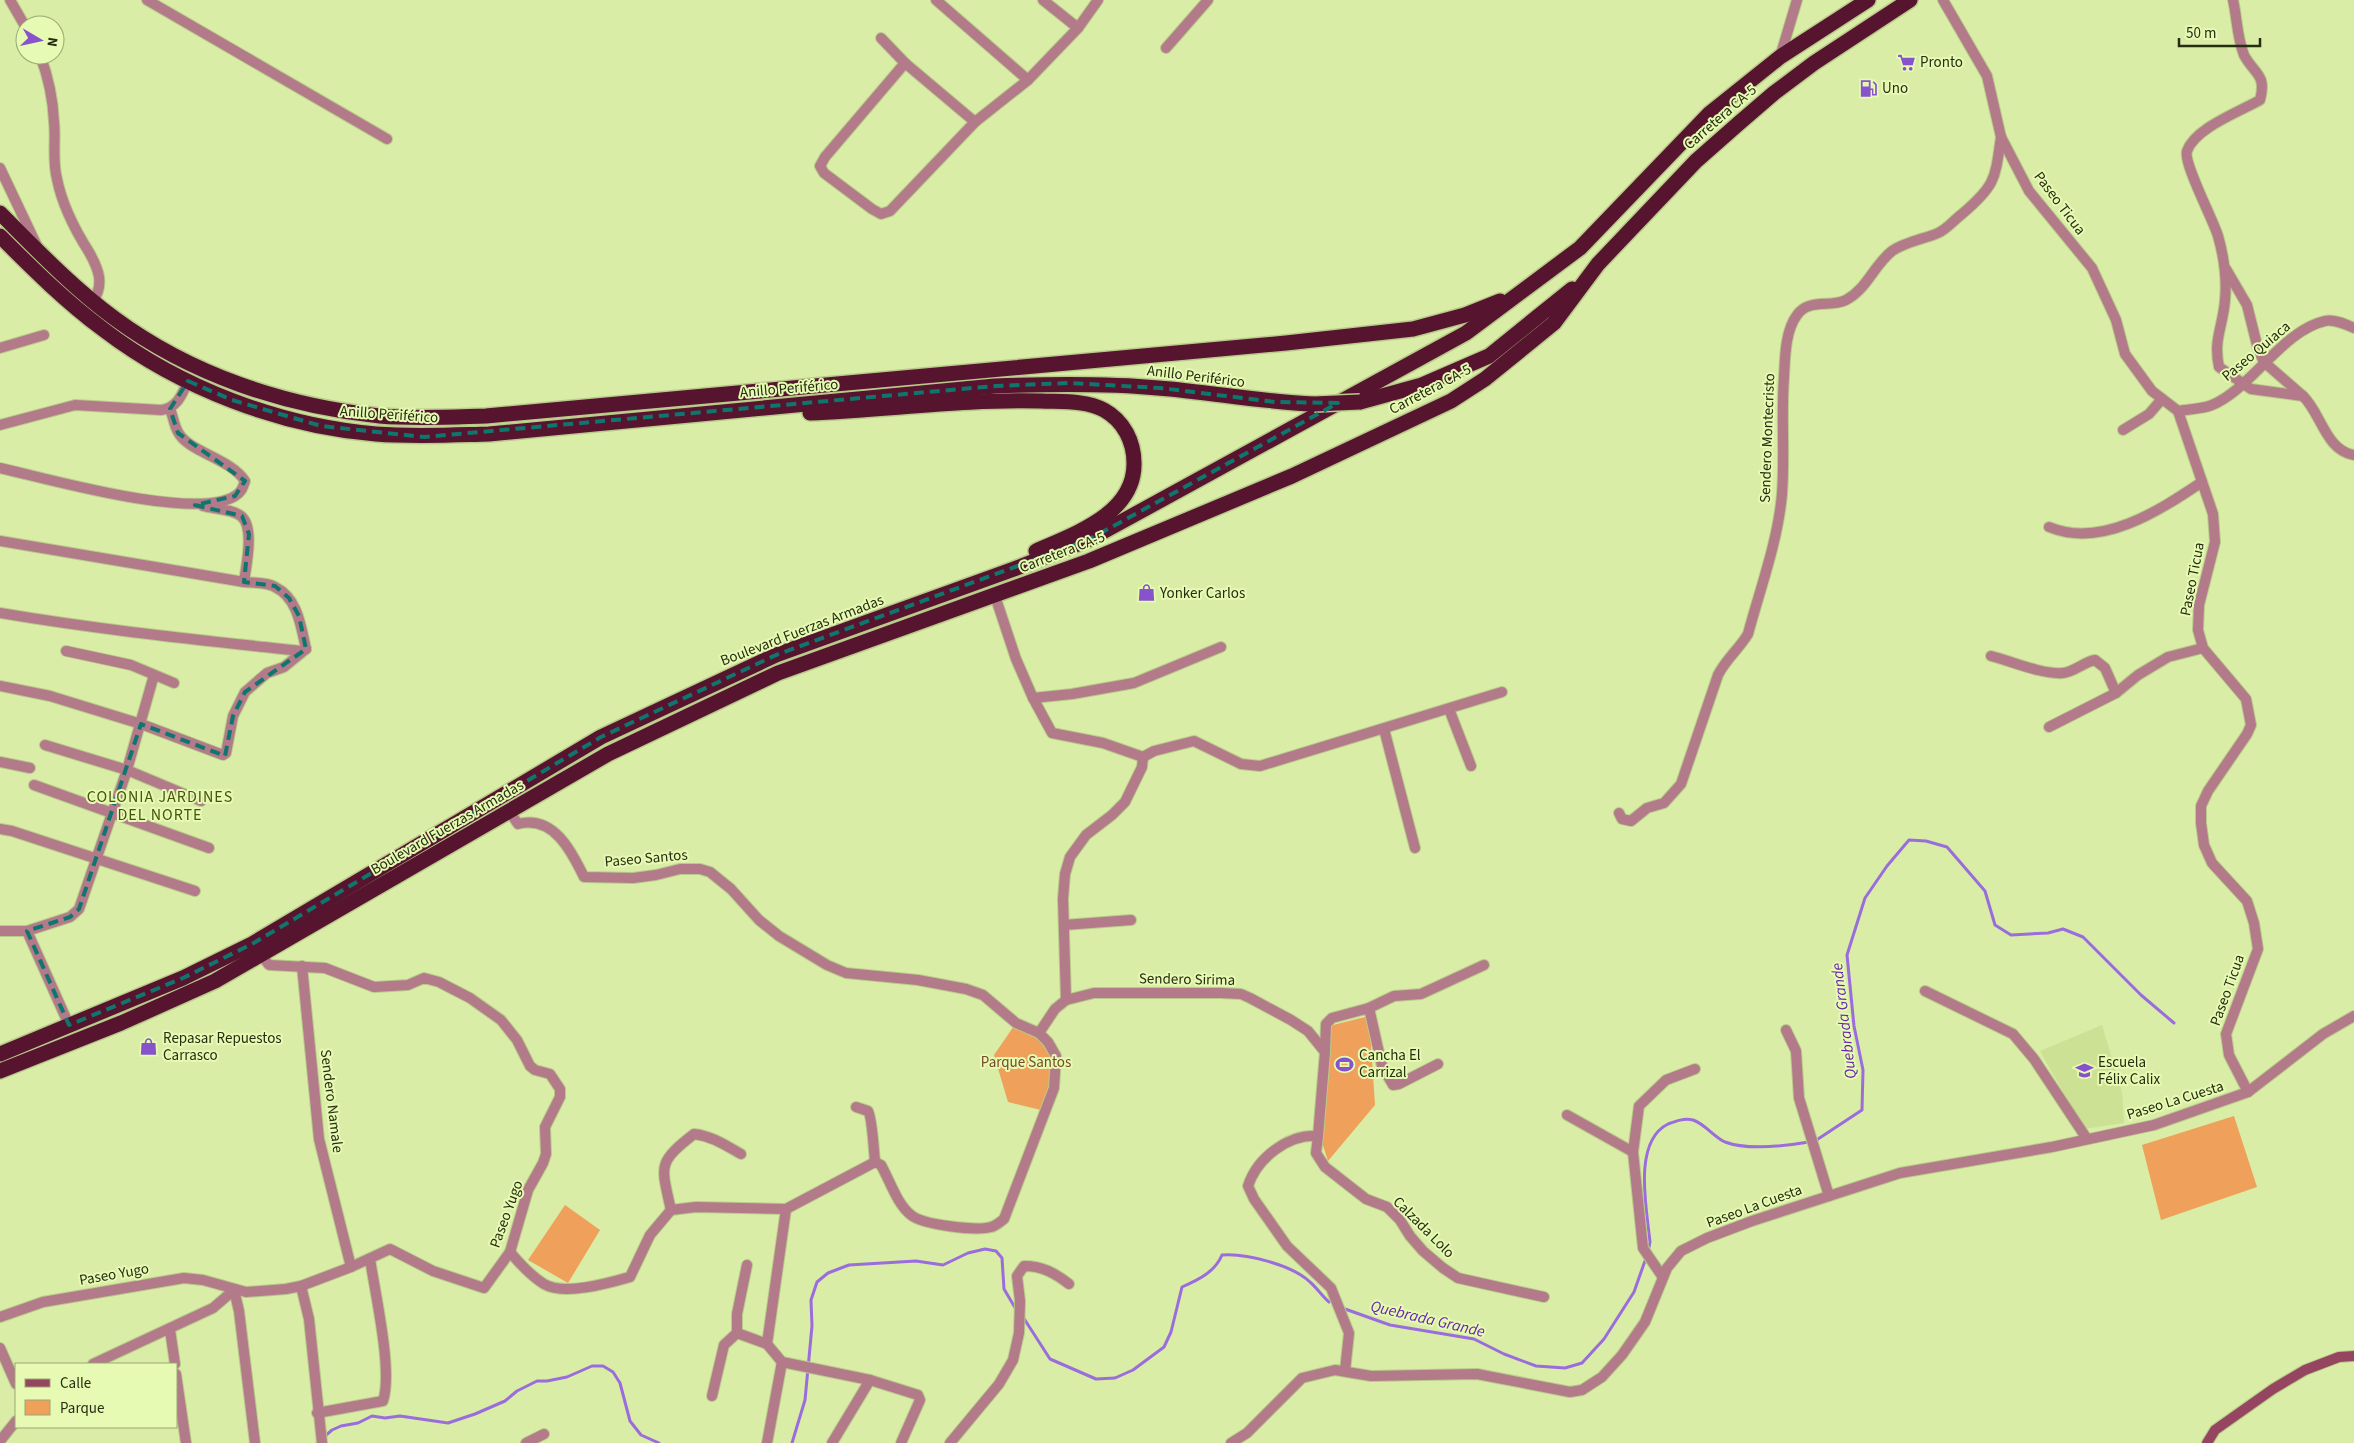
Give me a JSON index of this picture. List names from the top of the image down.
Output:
{
  "streets": {
    "highway": ["Carretera CA-5", "Anillo Periférico", "Boulevard Fuerzas Armadas"],
    "street": [
      "Paseo Ticua",
      "Paseo Quiaca",
      "Sendero Montecristo",
      "Paseo Santos",
      "Sendero Sirima",
      "Paseo La Cuesta",
      "Sendero Namale",
      "Paseo Yugo",
      "Calzada Lolo"
    ]
  },
  "crossings": [
    ["Carretera CA-5", "Anillo Periférico"],
    ["Carretera CA-5", "Boulevard Fuerzas Armadas"],
    ["Paseo Ticua", "Paseo Quiaca"],
    ["Paseo Ticua", "Sendero Montecristo"],
    ["Paseo Ticua", "Paseo La Cuesta"],
    ["Boulevard Fuerzas Armadas", "Paseo Santos"],
    ["Boulevard Fuerzas Armadas", "Paseo Yugo"],
    ["Sendero Namale", "Paseo Yugo"]
  ],
  "districts": ["COLONIA JARDINES DEL NORTE"],
  "water": ["Quebrada Grande"],
  "parks": ["Parque Santos"],
  "places": {
    "supermarket": ["Pronto"],
    "fuel station": ["Uno"],
    "shop": ["Yonker Carlos", "Repasar Repuestos Carrasco"],
    "sports": ["Cancha El Carrizal"],
    "school or university": ["Escuela Félix Calix"]
  },
  "legend": ["Calle", "Parque"],
  "scale_bar": "50 m",
  "north": "right"
}
